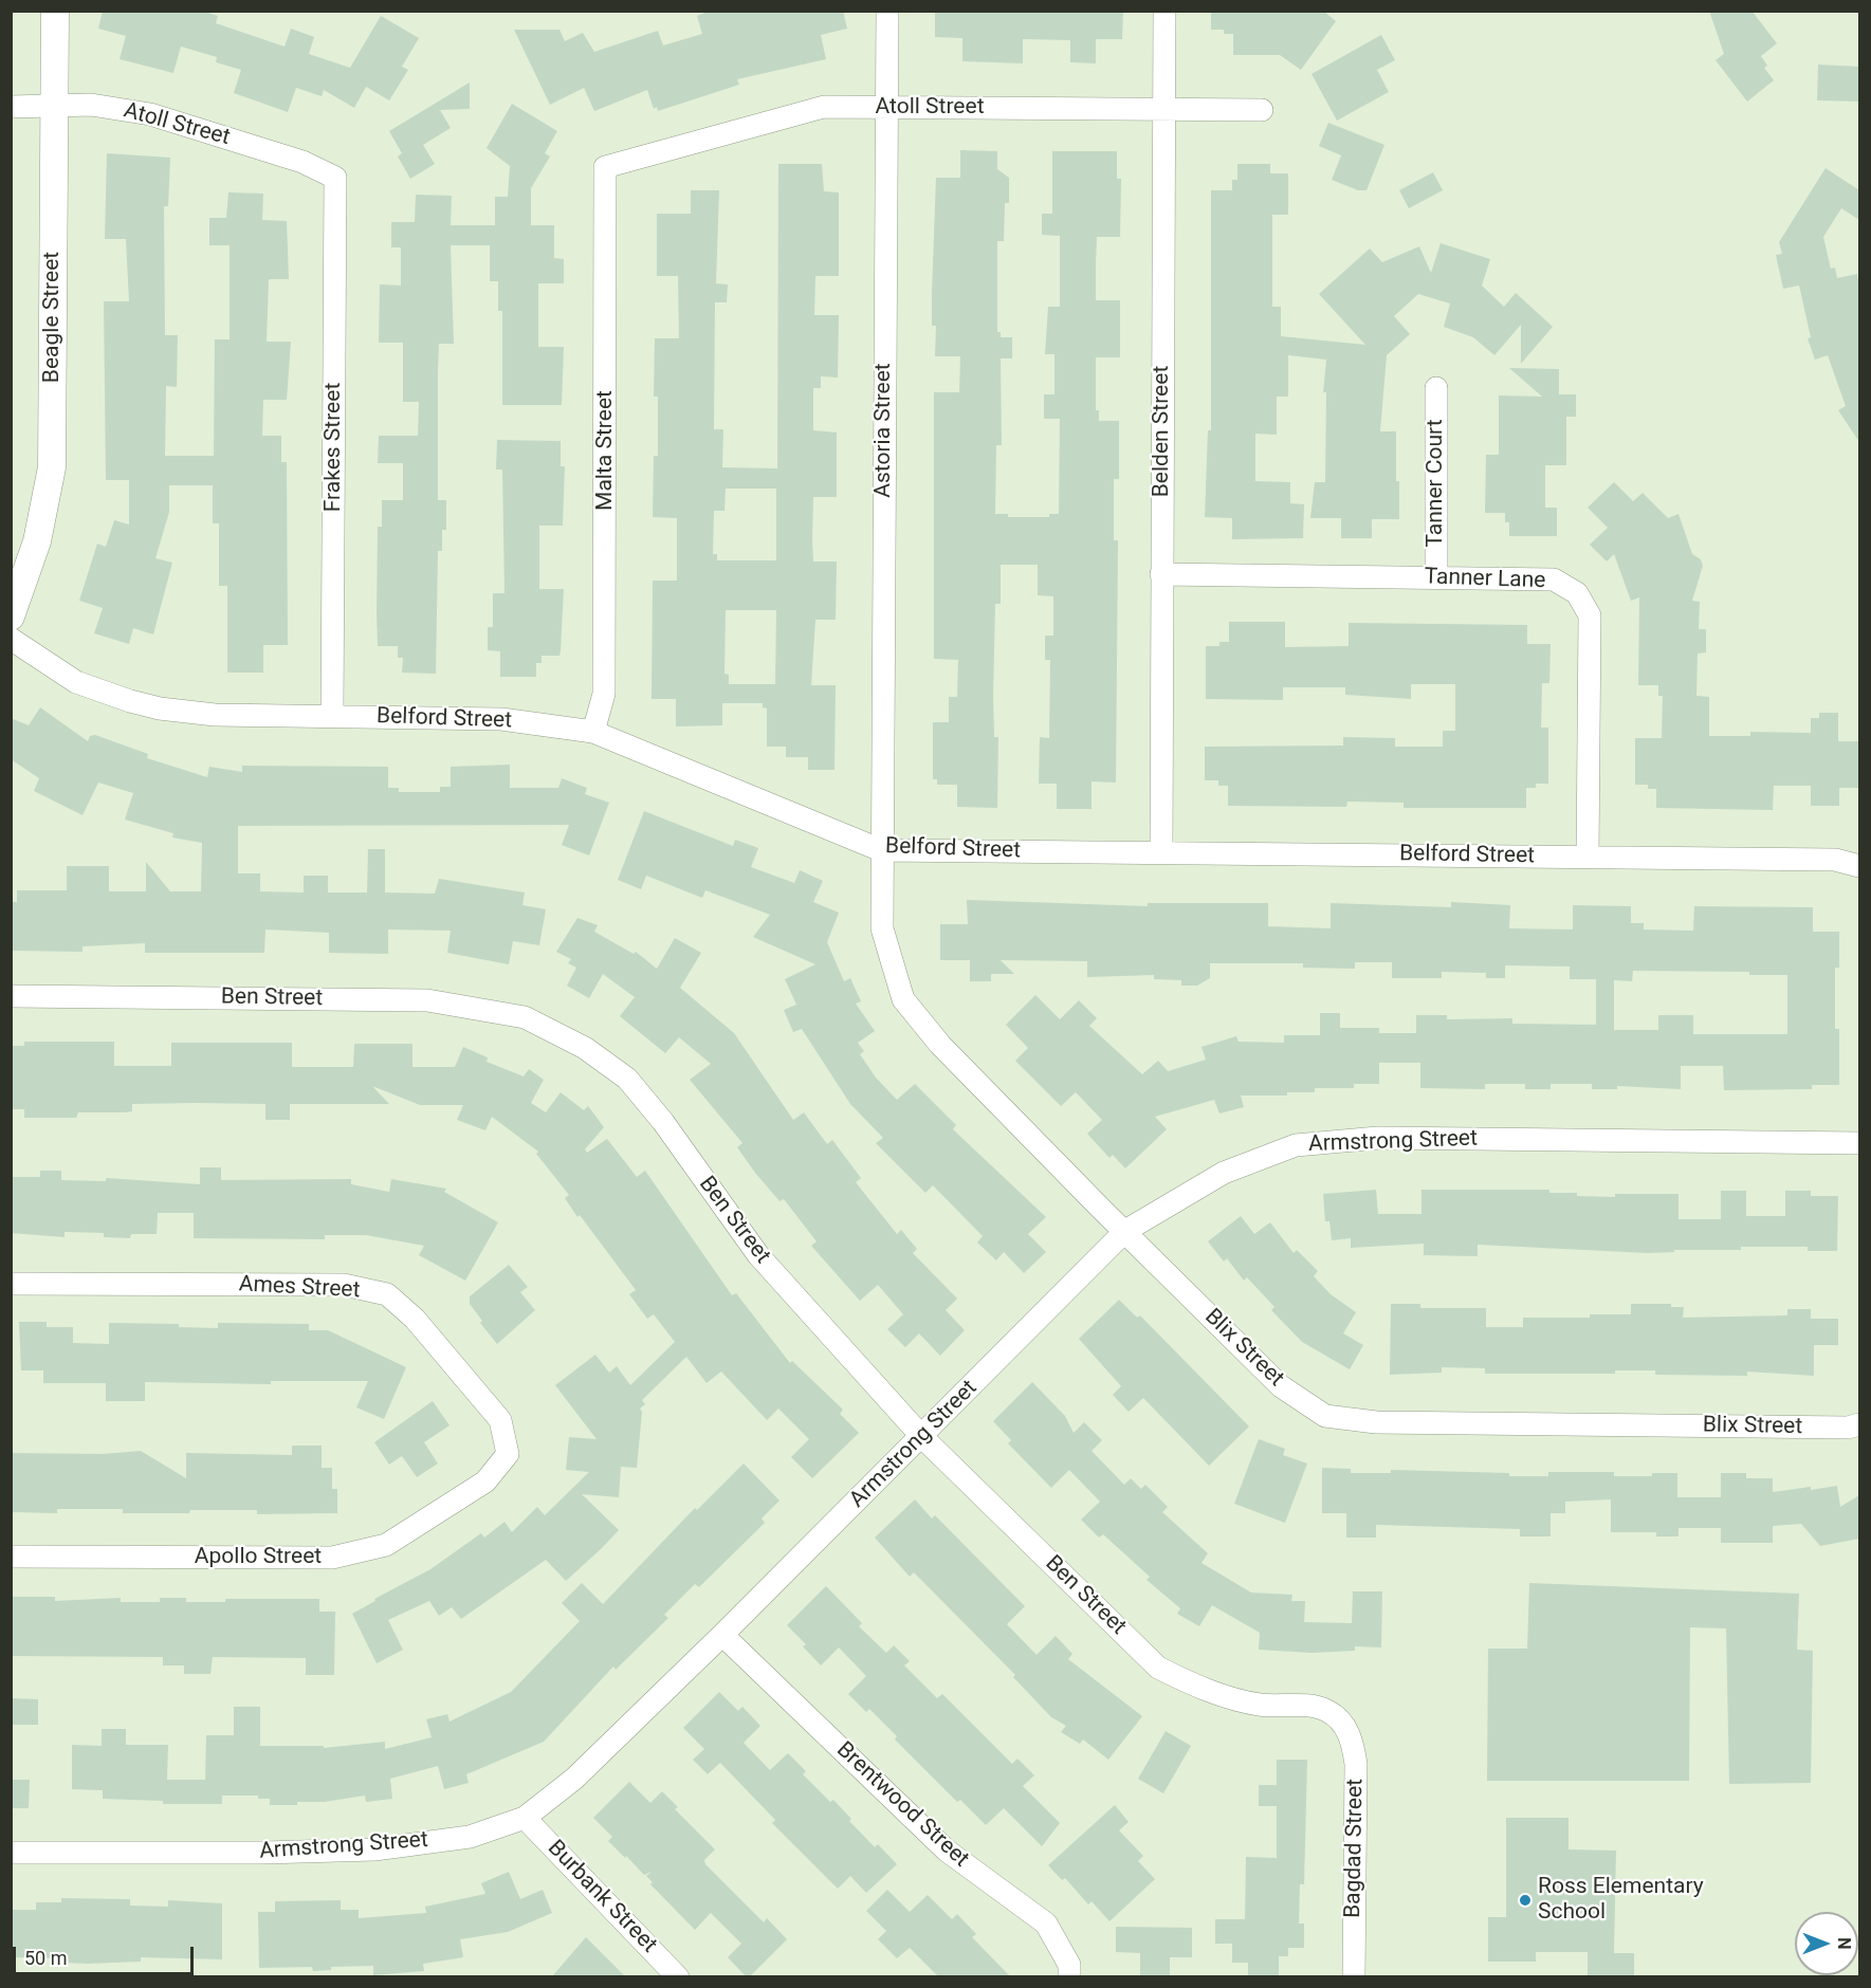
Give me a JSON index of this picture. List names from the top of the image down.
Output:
{
  "streets": {
    "street": [
      "Atoll Street",
      "Beagle Street",
      "Astoria Street",
      "Belden Street",
      "Frakes Street",
      "Malta Street",
      "Tanner Court",
      "Tanner Lane",
      "Belford Street",
      "Ben Street",
      "Armstrong Street",
      "Ames Street",
      "Blix Street",
      "Apollo Street",
      "Brentwood Street",
      "Bagdad Street",
      "Burbank Street"
    ]
  },
  "crossings": [
    ["Atoll Street", "Beagle Street"],
    ["Atoll Street", "Astoria Street"],
    ["Atoll Street", "Belden Street"],
    ["Atoll Street", "Frakes Street"],
    ["Atoll Street", "Malta Street"],
    ["Astoria Street", "Belford Street"],
    ["Astoria Street", "Blix Street"],
    ["Belden Street", "Tanner Lane"],
    ["Belden Street", "Belford Street"],
    ["Frakes Street", "Belford Street"],
    ["Malta Street", "Belford Street"],
    ["Tanner Court", "Tanner Lane"],
    ["Tanner Lane", "Belford Street"],
    ["Belford Street", "Blix Street"],
    ["Ben Street", "Armstrong Street"],
    ["Ben Street", "Bagdad Street"],
    ["Armstrong Street", "Blix Street"],
    ["Armstrong Street", "Brentwood Street"],
    ["Armstrong Street", "Burbank Street"],
    ["Ames Street", "Apollo Street"]
  ],
  "places": ["Ross Elementary School"],
  "scale_bar": "50 m",
  "north": "right"
}
